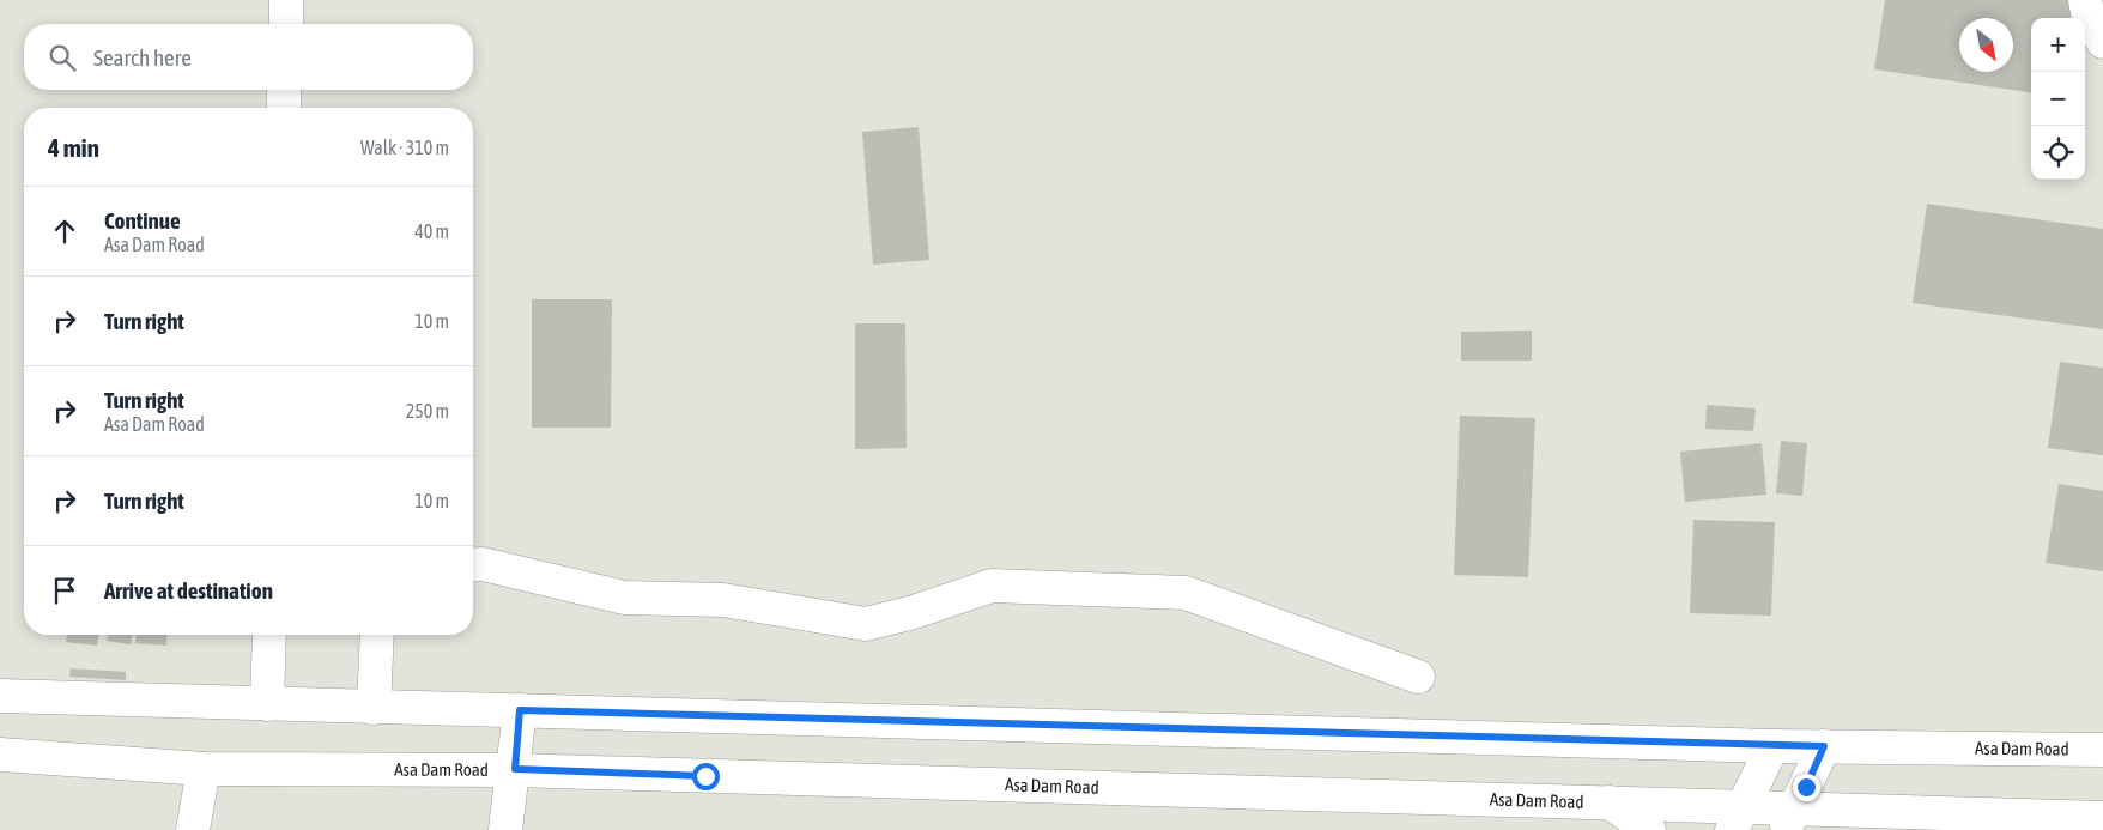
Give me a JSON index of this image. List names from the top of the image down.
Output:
{
  "streets": {
    "main road": ["Asa Dam Road"]
  },
  "north": "bottom right",
  "page": {
    "map_buttons": ["+", "−"],
    "search": "Search here",
    "heading": ["4 min", "Walk · 310 m"],
    "list": [
      ["Continue", "Asa Dam Road", "40 m"],
      ["Turn right", "10 m"],
      ["Turn right", "Asa Dam Road", "250 m"],
      ["Turn right", "10 m"],
      "Arrive at destination"
    ]
  }
}
